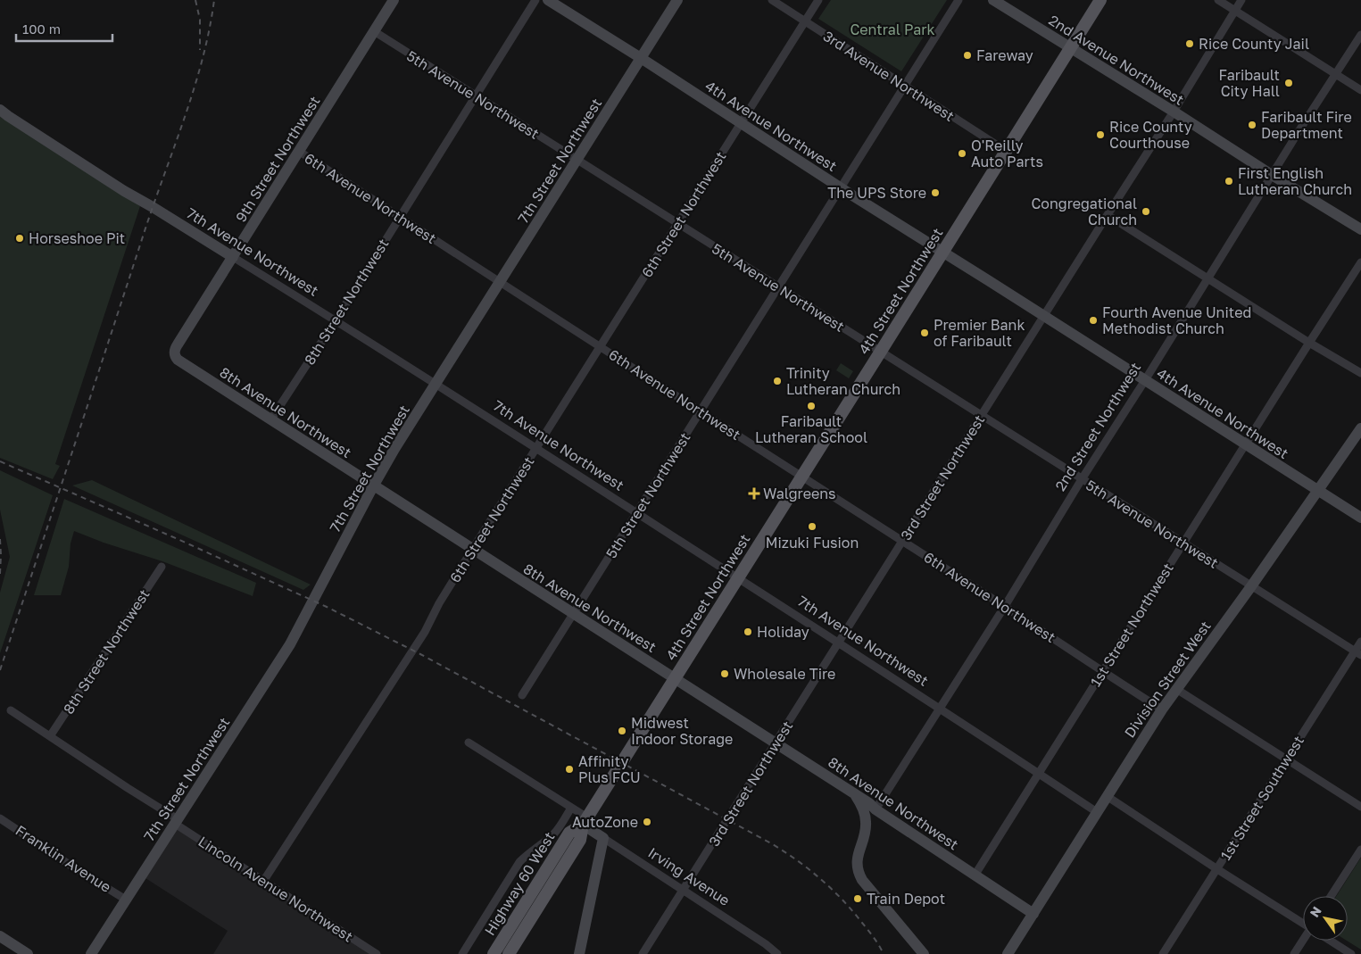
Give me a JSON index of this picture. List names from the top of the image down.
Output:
{
  "streets": {
    "main road": ["4th Street Northwest", "Highway 60 West"],
    "street": [
      "2nd Avenue Northwest",
      "3rd Avenue Northwest",
      "5th Avenue Northwest",
      "4th Avenue Northwest",
      "9th Street Northwest",
      "7th Street Northwest",
      "6th Avenue Northwest",
      "6th Street Northwest",
      "7th Avenue Northwest",
      "8th Street Northwest",
      "8th Avenue Northwest",
      "2nd Street Northwest",
      "3rd Street Northwest",
      "5th Street Northwest",
      "1st Street Northwest",
      "Division Street West",
      "1st Street Southwest",
      "Franklin Avenue",
      "Irving Avenue",
      "Lincoln Avenue Northwest"
    ]
  },
  "crossings": [
    ["2nd Avenue Northwest", "4th Street Northwest"],
    ["2nd Avenue Northwest", "2nd Street Northwest"],
    ["2nd Avenue Northwest", "3rd Street Northwest"],
    ["3rd Avenue Northwest", "6th Street Northwest"],
    ["3rd Avenue Northwest", "4th Street Northwest"],
    ["3rd Avenue Northwest", "5th Street Northwest"],
    ["5th Avenue Northwest", "9th Street Northwest"],
    ["5th Avenue Northwest", "7th Street Northwest"],
    ["5th Avenue Northwest", "6th Street Northwest"],
    ["5th Avenue Northwest", "4th Street Northwest"],
    ["5th Avenue Northwest", "8th Street Northwest"],
    ["5th Avenue Northwest", "2nd Street Northwest"],
    ["5th Avenue Northwest", "3rd Street Northwest"],
    ["5th Avenue Northwest", "5th Street Northwest"],
    ["5th Avenue Northwest", "1st Street Northwest"],
    ["5th Avenue Northwest", "Division Street West"],
    ["5th Avenue Northwest", "1st Street Southwest"],
    ["4th Avenue Northwest", "7th Street Northwest"],
    ["4th Avenue Northwest", "6th Street Northwest"],
    ["4th Avenue Northwest", "4th Street Northwest"],
    ["4th Avenue Northwest", "2nd Street Northwest"],
    ["4th Avenue Northwest", "3rd Street Northwest"],
    ["4th Avenue Northwest", "5th Street Northwest"],
    ["4th Avenue Northwest", "1st Street Northwest"],
    ["4th Avenue Northwest", "Division Street West"],
    ["9th Street Northwest", "6th Avenue Northwest"],
    ["9th Street Northwest", "7th Avenue Northwest"],
    ["9th Street Northwest", "8th Avenue Northwest"],
    ["7th Street Northwest", "6th Avenue Northwest"],
    ["7th Street Northwest", "7th Avenue Northwest"],
    ["7th Street Northwest", "8th Avenue Northwest"],
    ["7th Street Northwest", "Franklin Avenue"],
    ["7th Street Northwest", "Lincoln Avenue Northwest"],
    ["6th Avenue Northwest", "6th Street Northwest"],
    ["6th Avenue Northwest", "4th Street Northwest"],
    ["6th Avenue Northwest", "8th Street Northwest"],
    ["6th Avenue Northwest", "2nd Street Northwest"],
    ["6th Avenue Northwest", "3rd Street Northwest"],
    ["6th Avenue Northwest", "5th Street Northwest"],
    ["6th Avenue Northwest", "1st Street Northwest"],
    ["6th Avenue Northwest", "Division Street West"],
    ["6th Street Northwest", "7th Avenue Northwest"],
    ["6th Street Northwest", "8th Avenue Northwest"],
    ["6th Street Northwest", "Lincoln Avenue Northwest"],
    ["7th Avenue Northwest", "4th Street Northwest"],
    ["7th Avenue Northwest", "8th Street Northwest"],
    ["7th Avenue Northwest", "2nd Street Northwest"],
    ["7th Avenue Northwest", "3rd Street Northwest"],
    ["7th Avenue Northwest", "5th Street Northwest"],
    ["7th Avenue Northwest", "1st Street Northwest"],
    ["7th Avenue Northwest", "Division Street West"],
    ["4th Street Northwest", "8th Avenue Northwest"],
    ["4th Street Northwest", "Irving Avenue"],
    ["4th Street Northwest", "Highway 60 West"],
    ["8th Street Northwest", "8th Avenue Northwest"],
    ["8th Street Northwest", "Lincoln Avenue Northwest"],
    ["8th Avenue Northwest", "2nd Street Northwest"],
    ["8th Avenue Northwest", "3rd Street Northwest"],
    ["8th Avenue Northwest", "5th Street Northwest"],
    ["8th Avenue Northwest", "1st Street Northwest"],
    ["8th Avenue Northwest", "Division Street West"],
    ["3rd Street Northwest", "Irving Avenue"],
    ["Irving Avenue", "Highway 60 West"]
  ],
  "parks": ["Central Park"],
  "places": {
    "other": [
      "Rice County Jail",
      "Fareway",
      "Faribault City Hall",
      "Faribault Fire Department",
      "Rice County Courthouse",
      "O'Reilly Auto Parts",
      "First English Lutheran Church",
      "The UPS Store",
      "Congregational Church",
      "Horseshoe Pit",
      "Fourth Avenue United Methodist Church",
      "Premier Bank of Faribault",
      "Trinity Lutheran Church",
      "Faribault Lutheran School",
      "Mizuki Fusion",
      "Holiday",
      "Wholesale Tire",
      "Midwest Indoor Storage",
      "Affinity Plus FCU",
      "AutoZone",
      "Train Depot"
    ],
    "health": ["Walgreens"]
  },
  "scale_bar": "100 m",
  "north": "top left"
}
